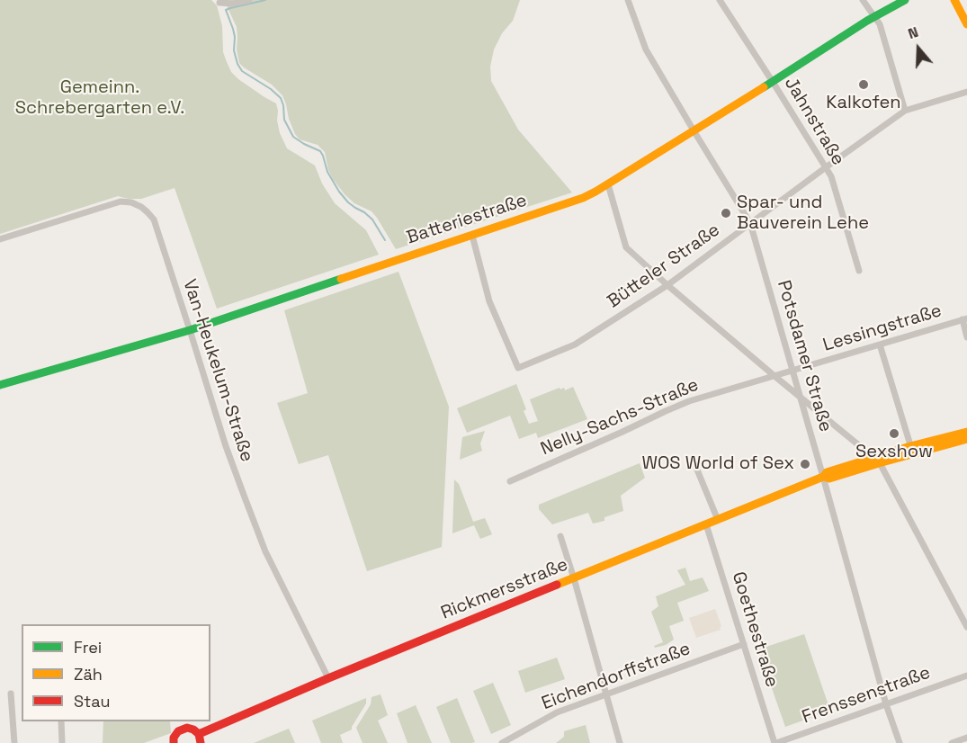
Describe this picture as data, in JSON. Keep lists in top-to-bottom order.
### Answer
{
  "streets": {
    "street": [
      "Jahnstraße",
      "Batteriestraße",
      "Bütteler Straße",
      "Lessingstraße",
      "Potsdamer Straße",
      "Van-Heukelum-Straße",
      "Nelly-Sachs-Straße",
      "Rickmersstraße",
      "Goethestraße",
      "Eichendorffstraße",
      "Frenssenstraße"
    ]
  },
  "crossings": [
    ["Jahnstraße", "Batteriestraße"],
    ["Jahnstraße", "Bütteler Straße"],
    ["Batteriestraße", "Bütteler Straße"],
    ["Batteriestraße", "Potsdamer Straße"],
    ["Batteriestraße", "Van-Heukelum-Straße"],
    ["Bütteler Straße", "Potsdamer Straße"],
    ["Lessingstraße", "Potsdamer Straße"],
    ["Lessingstraße", "Nelly-Sachs-Straße"],
    ["Potsdamer Straße", "Rickmersstraße"],
    ["Potsdamer Straße", "Frenssenstraße"],
    ["Van-Heukelum-Straße", "Rickmersstraße"],
    ["Rickmersstraße", "Goethestraße"],
    ["Goethestraße", "Eichendorffstraße"],
    ["Goethestraße", "Frenssenstraße"]
  ],
  "parks": ["Gemeinn. Schrebergarten e.V."],
  "places": [
    "Kalkofen",
    "Spar- und Bauverein Lehe",
    "Sexshow",
    "WOS World of Sex"
  ],
  "legend": ["Frei", "Zäh", "Stau"],
  "north": "top"
}
